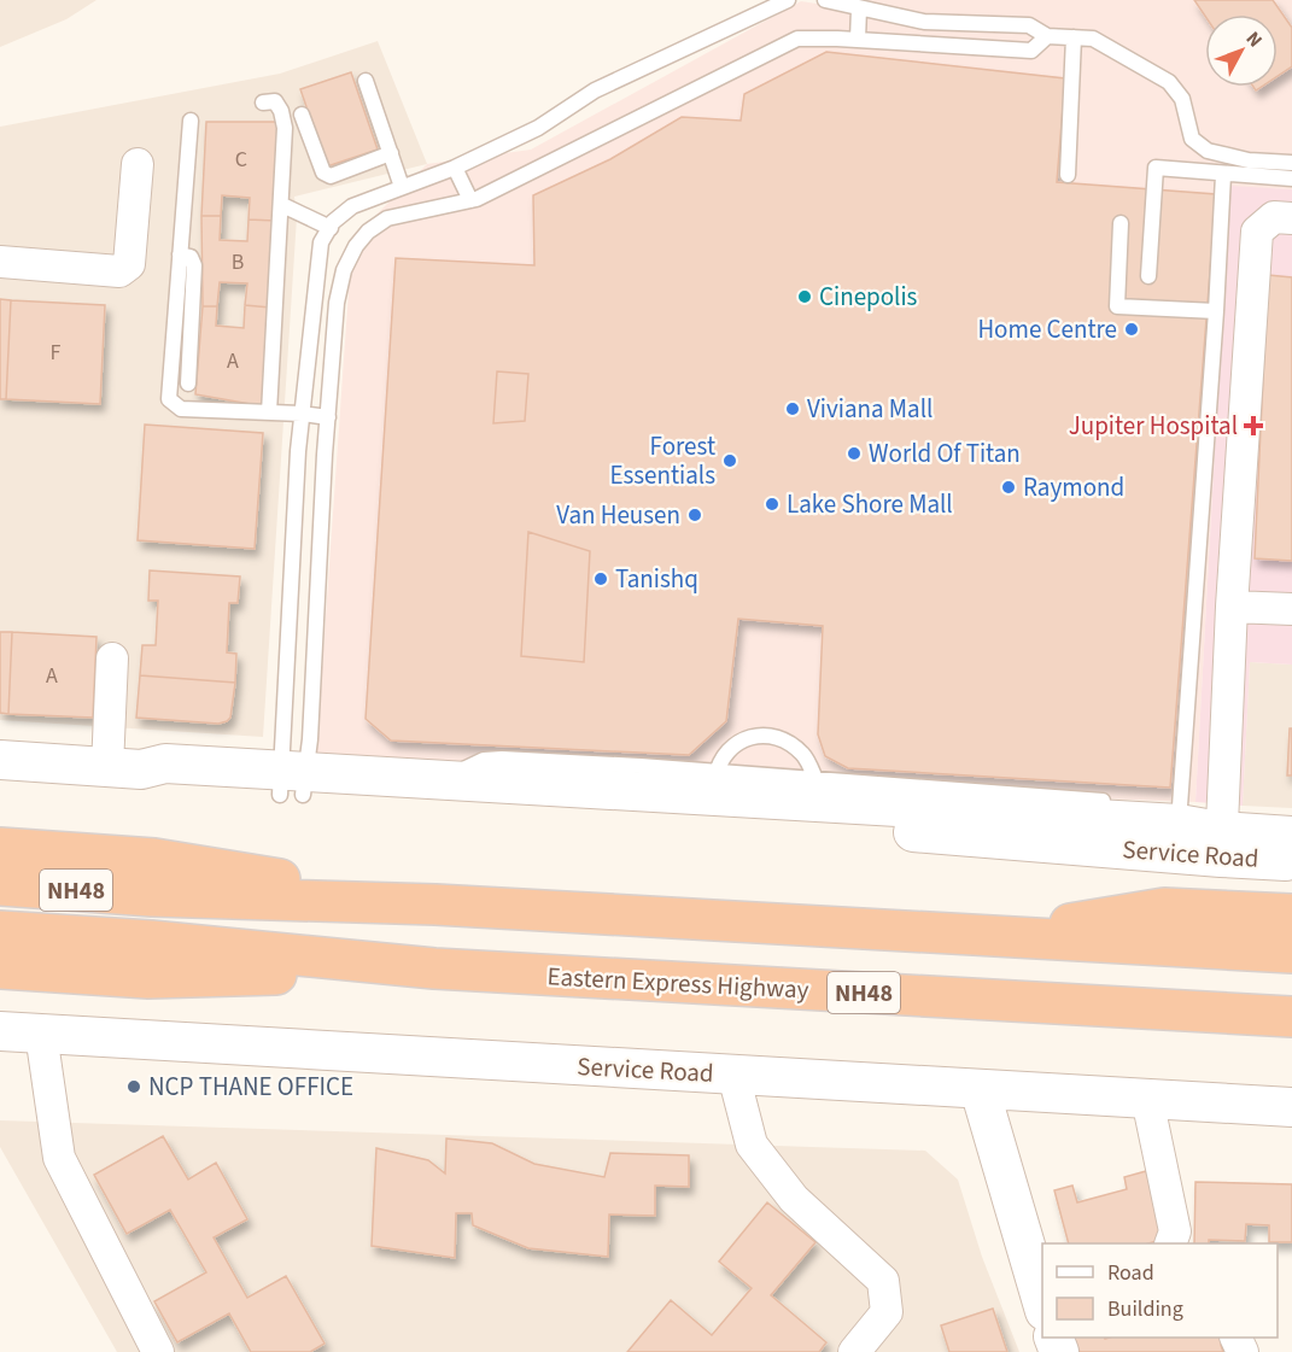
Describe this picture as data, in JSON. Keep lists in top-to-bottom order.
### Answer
{
  "streets": {
    "highway": ["NH48", "Eastern Express Highway"],
    "street": ["Service Road"]
  },
  "places": {
    "other": [
      "Cinepolis",
      "Home Centre",
      "Viviana Mall",
      "World Of Titan",
      "Forest Essentials",
      "Raymond",
      "Lake Shore Mall",
      "Van Heusen",
      "Tanishq",
      "NCP THANE OFFICE"
    ],
    "health": ["Jupiter Hospital"]
  },
  "house_numbers": [
    "C",
    "B",
    "F",
    "A",
    "A"
  ],
  "legend": ["Road", "Building"],
  "north": "top right"
}
